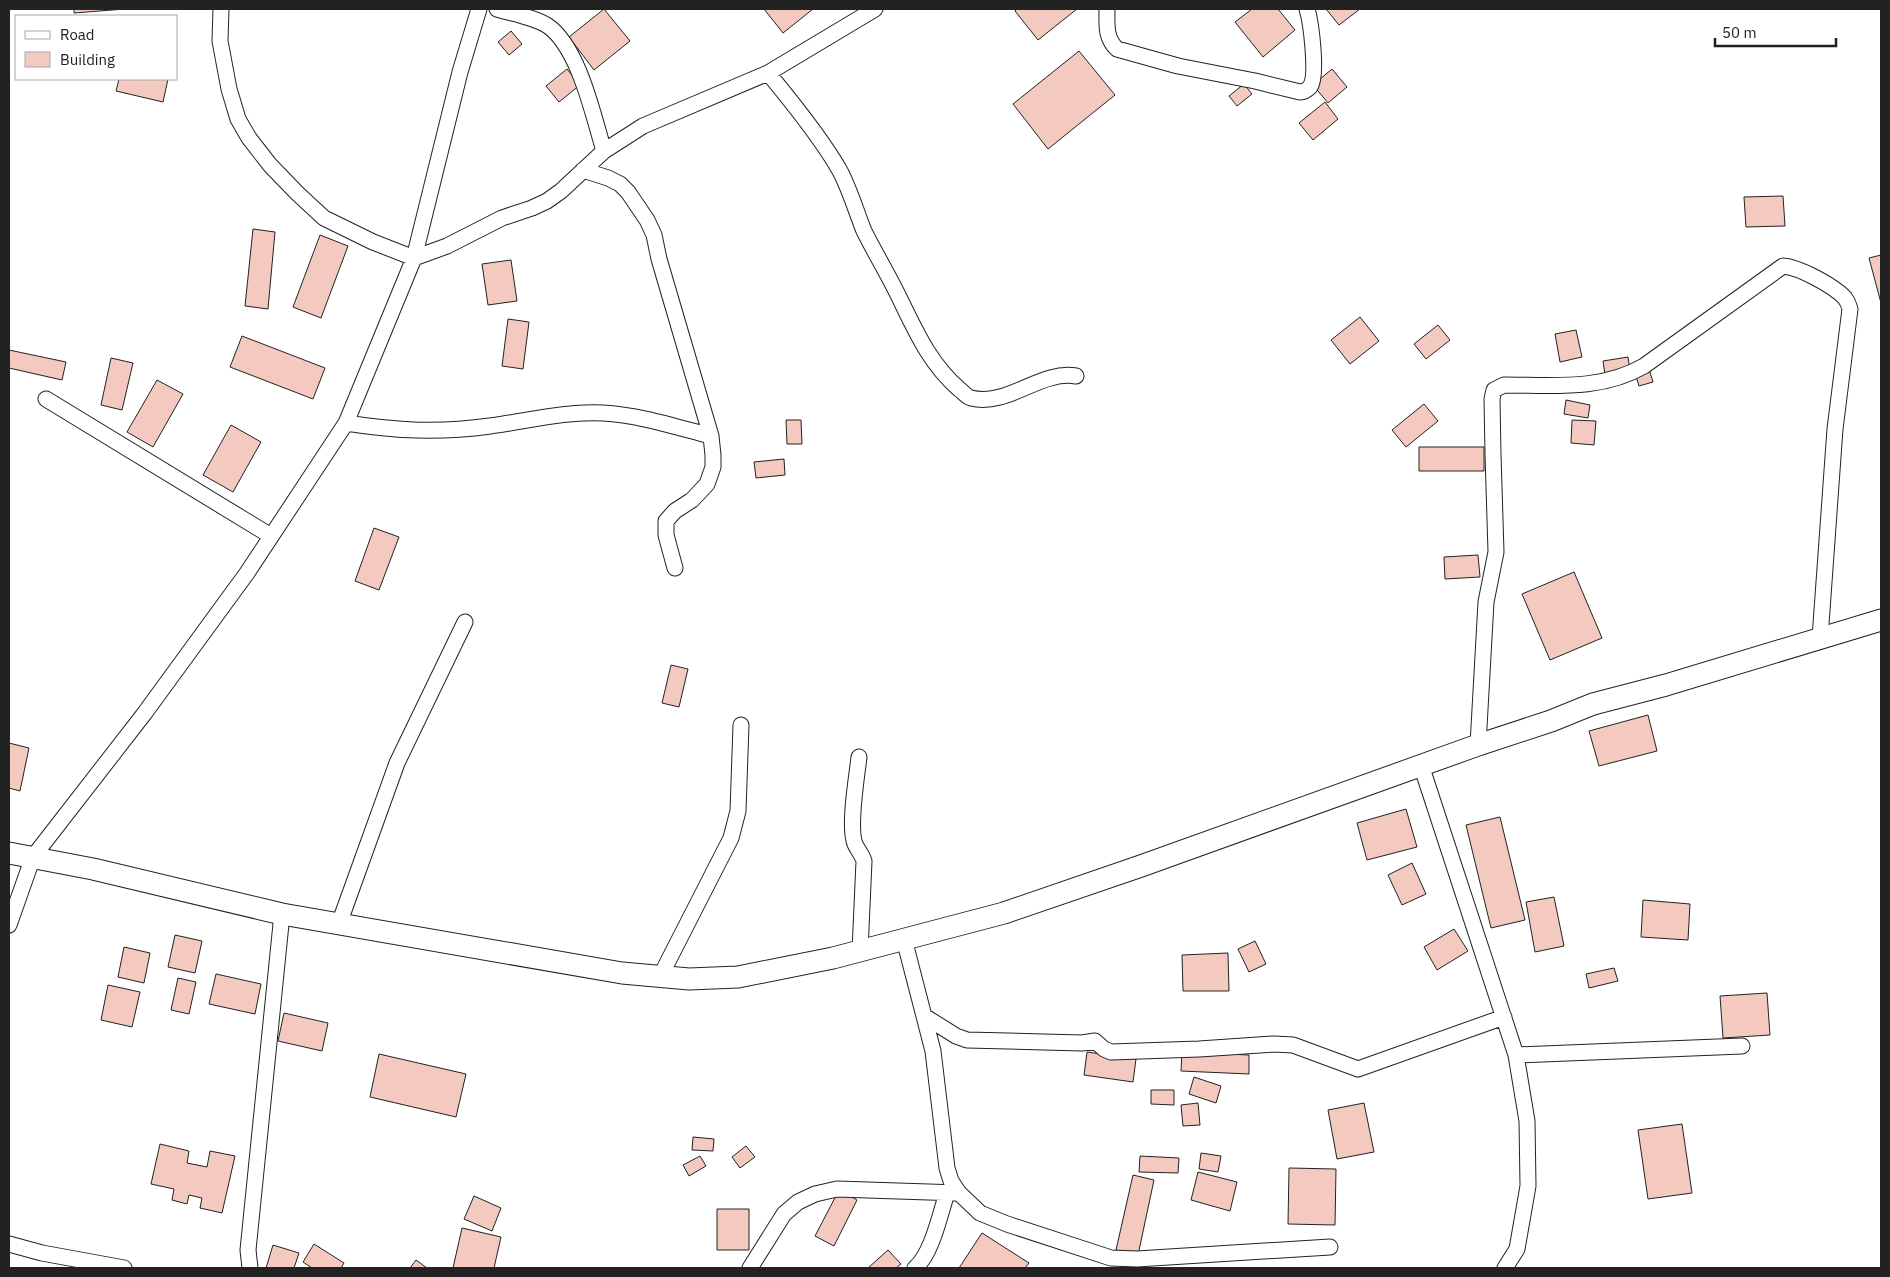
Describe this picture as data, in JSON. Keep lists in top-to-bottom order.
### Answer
{
  "legend": ["Road", "Building"],
  "scale_bar": "50 m"
}
